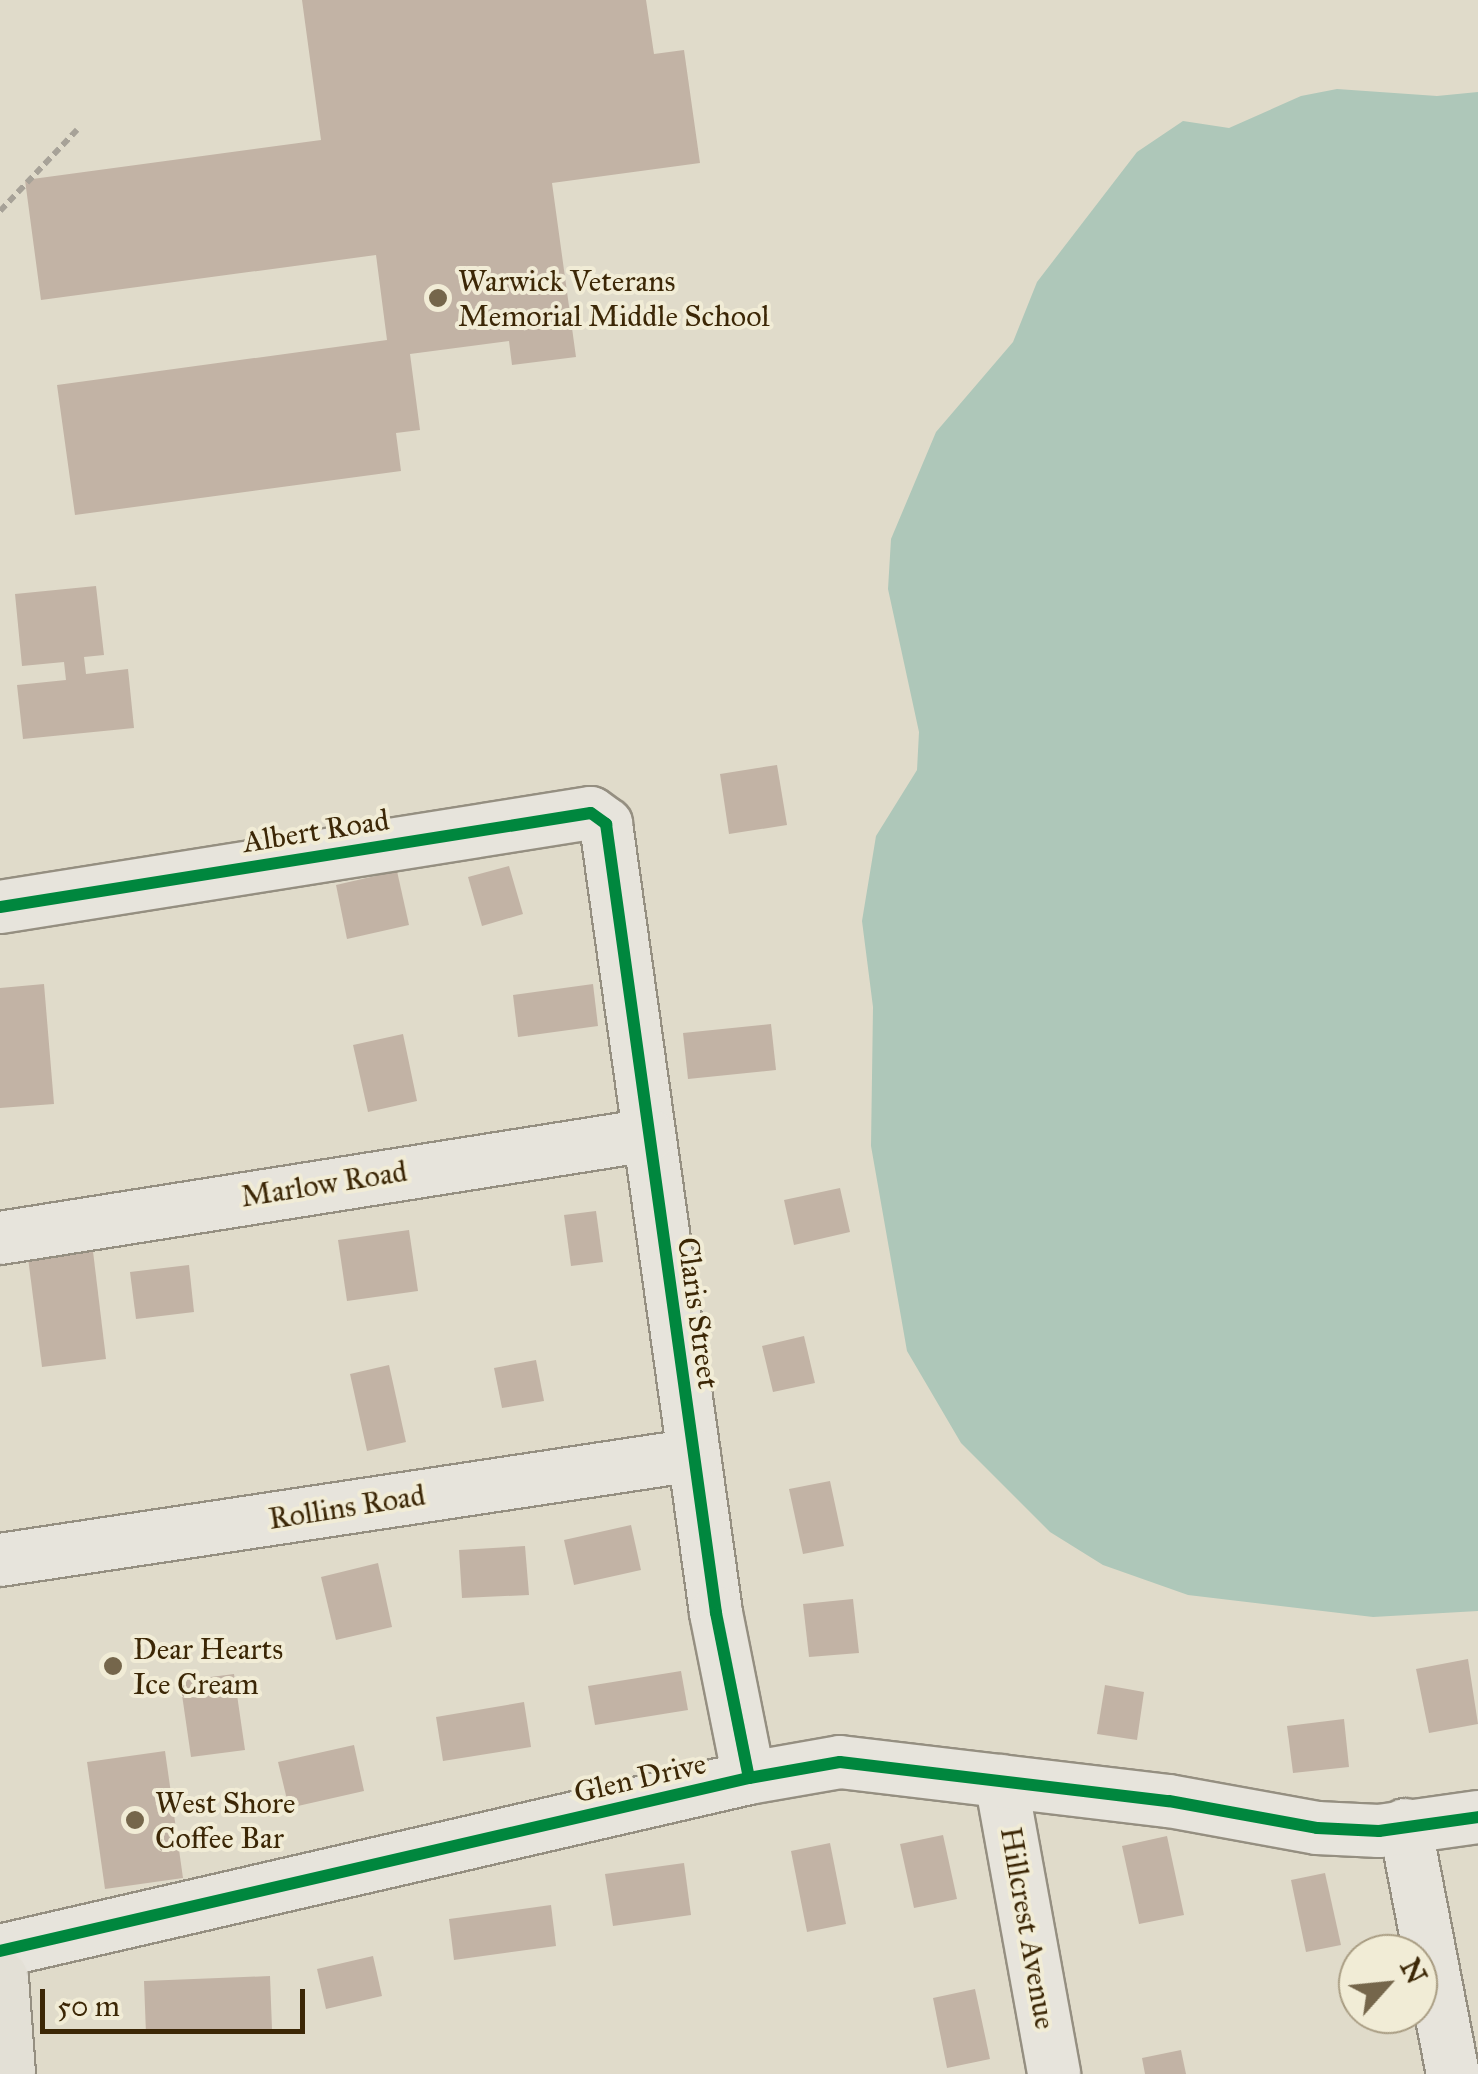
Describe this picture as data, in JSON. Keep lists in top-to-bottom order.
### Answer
{
  "streets": {
    "street": [
      "Albert Road",
      "Marlow Road",
      "Claris Street",
      "Rollins Road",
      "Glen Drive",
      "Hillcrest Avenue"
    ]
  },
  "crossings": [
    ["Albert Road", "Claris Street"],
    ["Marlow Road", "Claris Street"],
    ["Claris Street", "Rollins Road"],
    ["Claris Street", "Glen Drive"],
    ["Glen Drive", "Hillcrest Avenue"]
  ],
  "places": ["Warwick Veterans Memorial Middle School", "Dear Hearts Ice Cream", "West Shore Coffee Bar"],
  "scale_bar": "50 m",
  "north": "top right"
}
